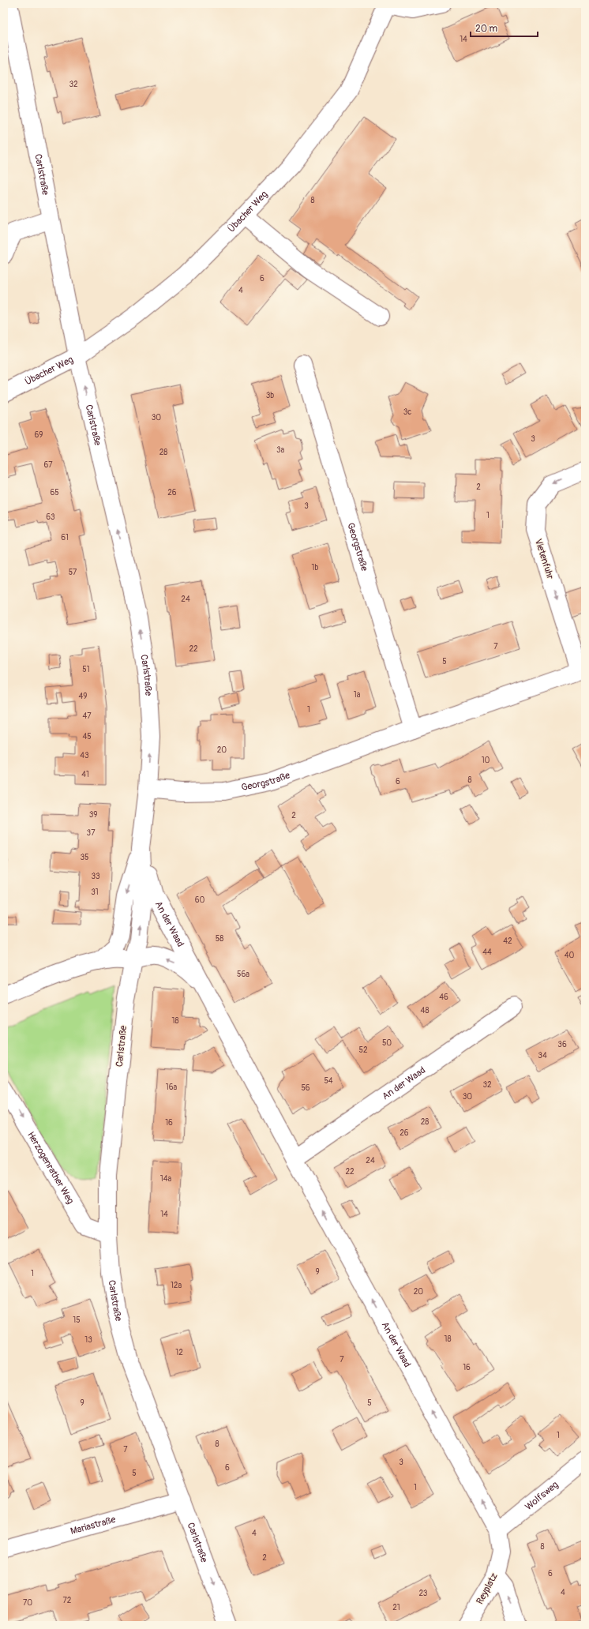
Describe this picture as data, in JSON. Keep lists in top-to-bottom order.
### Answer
{
  "streets": {
    "street": [
      "Carlstraße",
      "Übacher Weg",
      "Georgstraße",
      "Vietenfuhr",
      "An der Waad",
      "Herzogenrather Weg",
      "Wolfsweg",
      "Mariastraße",
      "Reyplatz"
    ]
  },
  "crossings": [
    ["Carlstraße", "Übacher Weg"],
    ["Carlstraße", "Georgstraße"],
    ["Carlstraße", "An der Waad"],
    ["Carlstraße", "Herzogenrather Weg"],
    ["Carlstraße", "Mariastraße"],
    ["Georgstraße", "Vietenfuhr"],
    ["An der Waad", "Wolfsweg"],
    ["An der Waad", "Reyplatz"],
    ["Wolfsweg", "Reyplatz"]
  ],
  "one_way": ["Vietenfuhr", "Herzogenrather Weg"],
  "house_numbers": [
    "14",
    "32",
    "8",
    "6",
    "4",
    "3b",
    "3c",
    "30",
    "69",
    "3",
    "3a",
    "28",
    "67",
    "2",
    "65",
    "26",
    "3",
    "1",
    "63",
    "61",
    "1b",
    "57",
    "24",
    "7",
    "22",
    "5",
    "51",
    "1a",
    "49",
    "1",
    "47",
    "45",
    "20",
    "43",
    "10",
    "41",
    "8",
    "6",
    "39",
    "2",
    "37",
    "35",
    "33",
    "31",
    "60",
    "58",
    "42",
    "44",
    "40",
    "56a",
    "46",
    "48",
    "18",
    "50",
    "36",
    "52",
    "34",
    "54",
    "32",
    "16a",
    "56",
    "30",
    "28",
    "16",
    "26",
    "24",
    "22",
    "14a",
    "14",
    "9",
    "1",
    "12a",
    "20",
    "15",
    "18",
    "13",
    "12",
    "7",
    "16",
    "9",
    "5",
    "1",
    "8",
    "7",
    "3",
    "6",
    "5",
    "1",
    "4",
    "8",
    "2",
    "6",
    "4",
    "23",
    "72",
    "70",
    "21"
  ],
  "scale_bar": "20 m"
}
